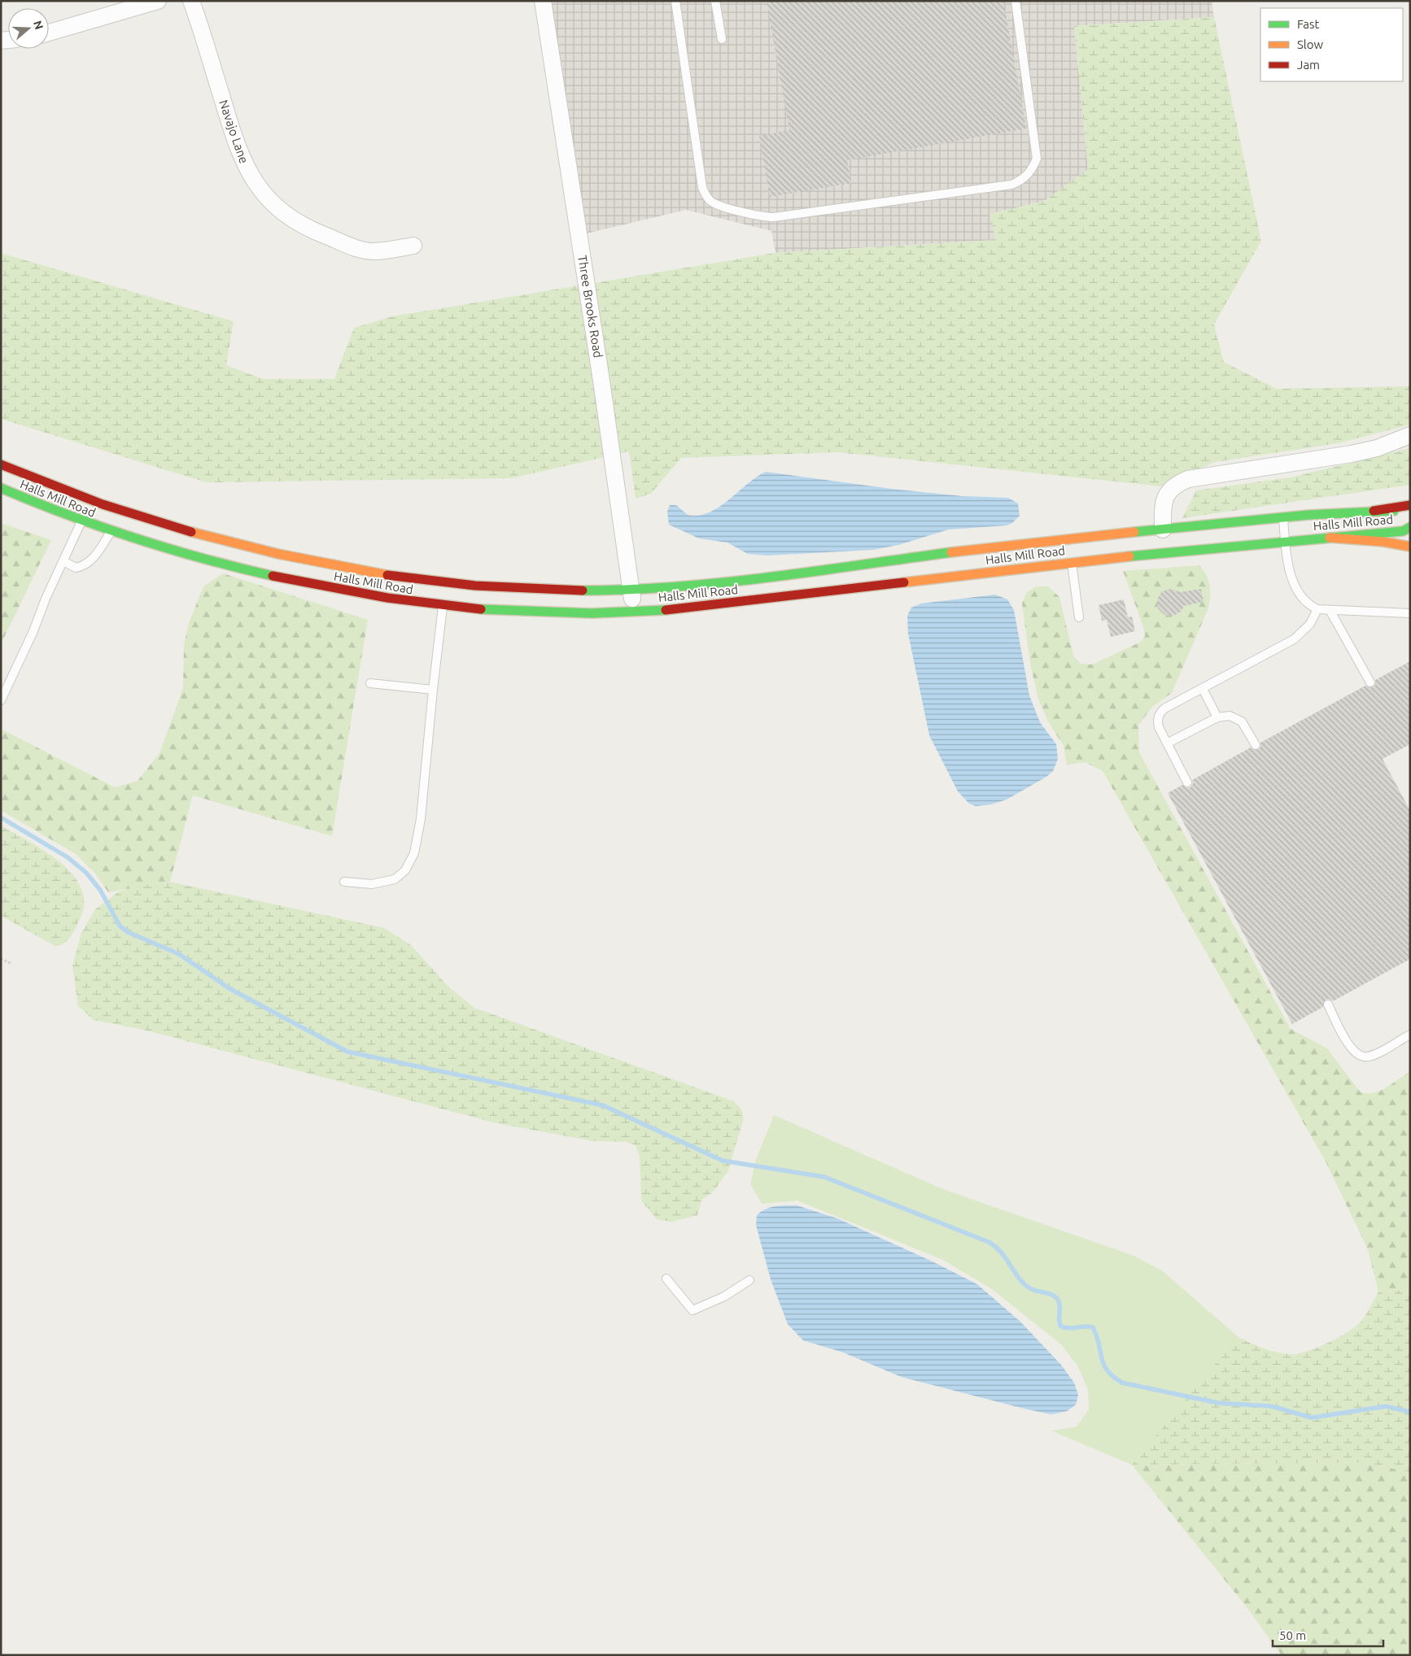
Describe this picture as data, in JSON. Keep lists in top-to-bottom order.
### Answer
{
  "streets": {
    "main road": ["Halls Mill Road"],
    "street": ["Navajo Lane", "Three Brooks Road"]
  },
  "crossings": [
    ["Three Brooks Road", "Halls Mill Road"]
  ],
  "legend": ["Fast", "Slow", "Jam"],
  "scale_bar": "50 m",
  "north": "right"
}
